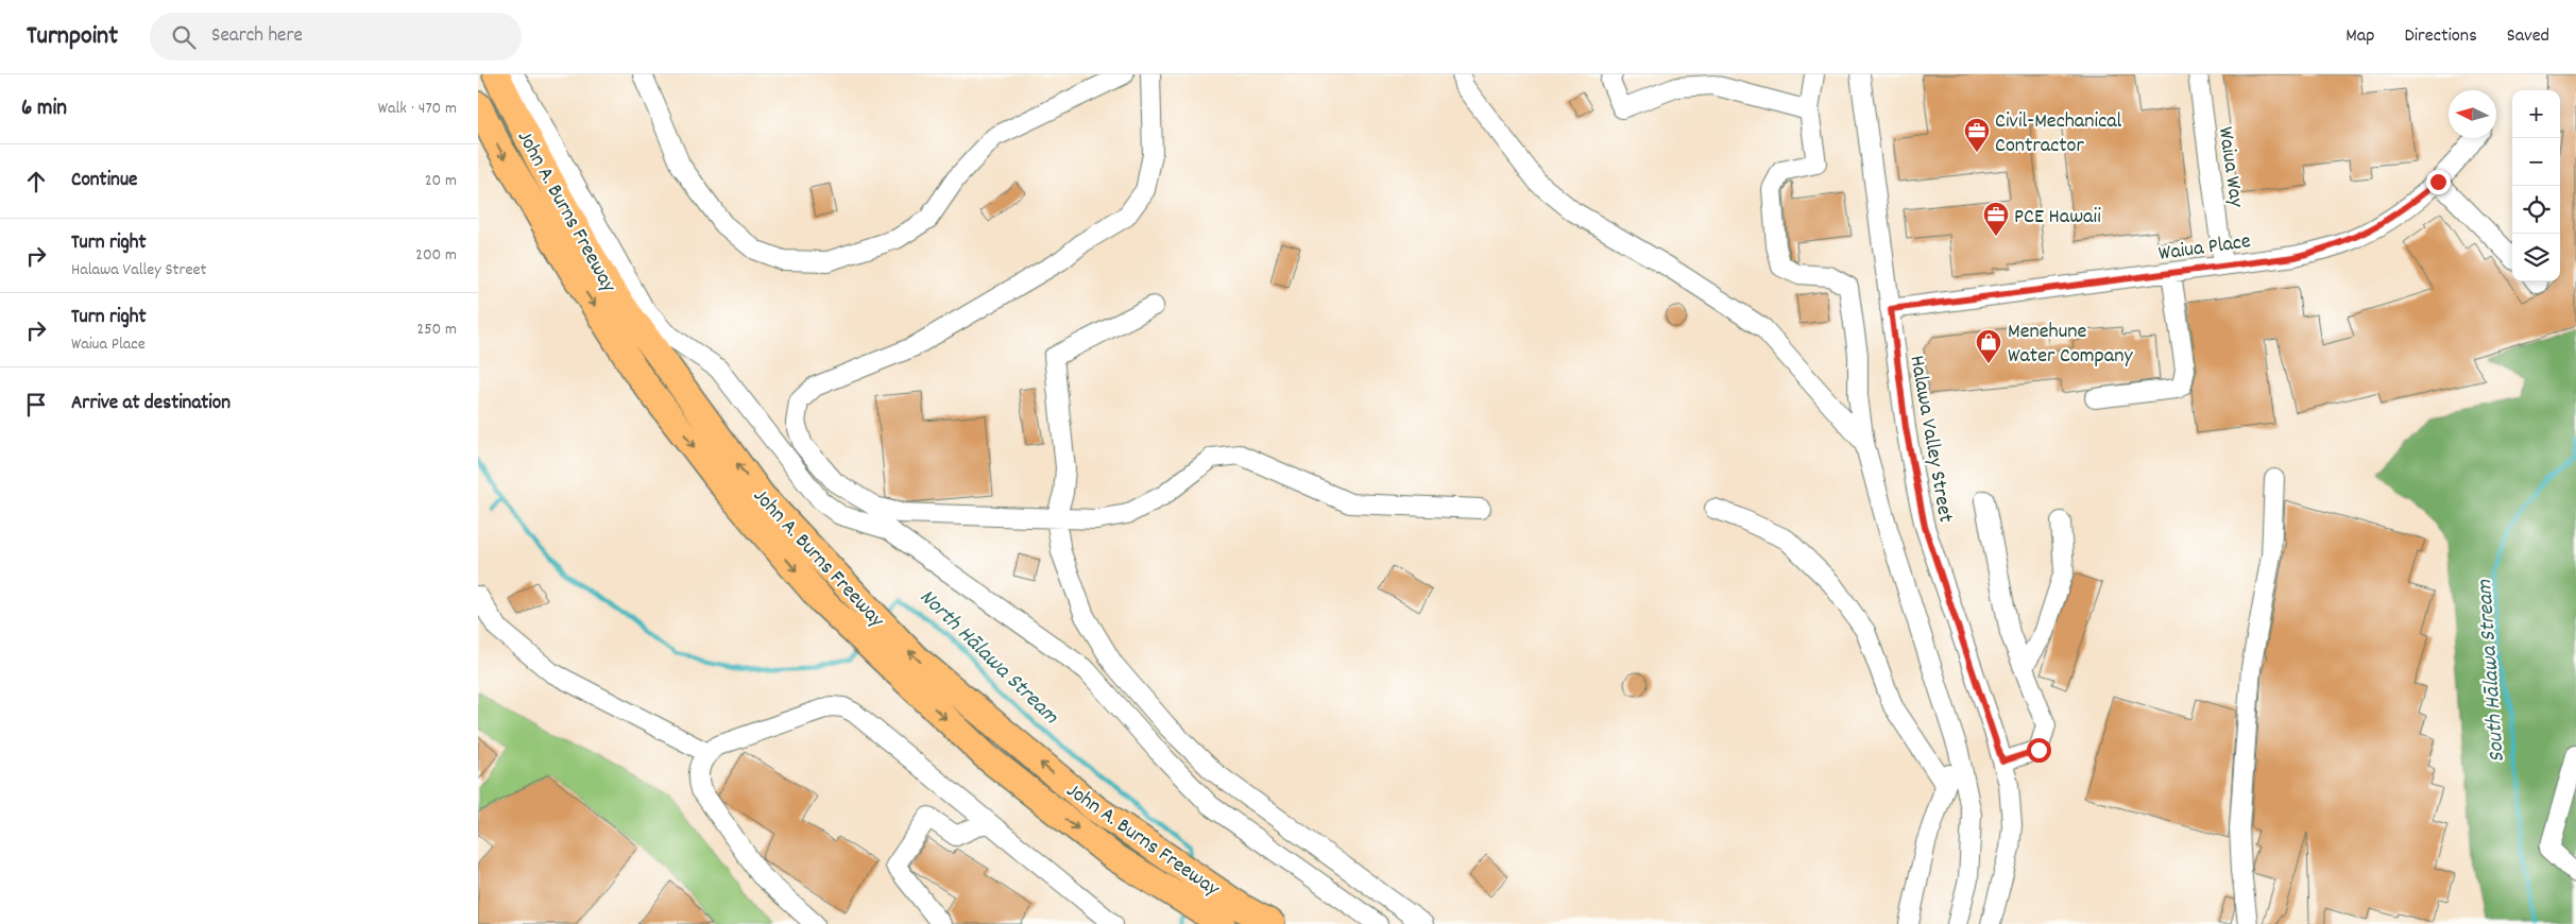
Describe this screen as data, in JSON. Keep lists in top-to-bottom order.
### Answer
{
  "streets": {
    "highway": ["John A. Burns Freeway"],
    "street": ["Waiua Way", "Waiua Place", "Halawa Valley Street"]
  },
  "crossings": [
    ["Waiua Way", "Waiua Place"],
    ["Waiua Place", "Halawa Valley Street"]
  ],
  "water": ["North Hālawa Stream", "South Hālawa Stream"],
  "places": {
    "office": ["Civil-Mechanical Contractor", "PCE Hawaii"],
    "shop": ["Menehune Water Company"]
  },
  "north": "left",
  "page": {
    "header": "Turnpoint",
    "search": "Search here",
    "nav": ["Map", "Directions", "Saved"],
    "heading": ["6 min", "Walk · 470 m"],
    "map_buttons": ["+", "−"],
    "list": [
      ["Continue", "20 m"],
      ["Turn right", "Halawa Valley Street", "200 m"],
      ["Turn right", "Waiua Place", "250 m"],
      "Arrive at destination"
    ]
  }
}
